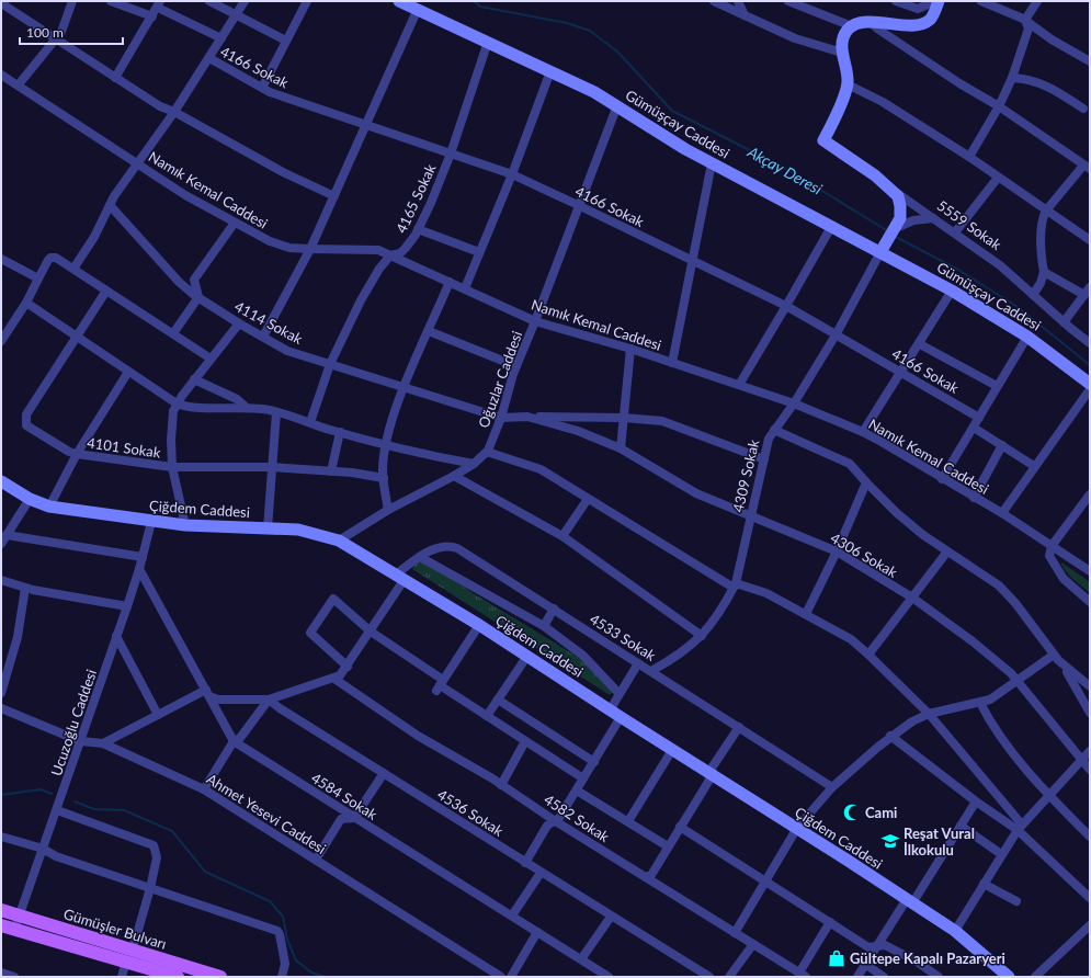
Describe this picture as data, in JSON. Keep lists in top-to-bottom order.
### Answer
{
  "streets": {
    "main road": ["Gümüşler Bulvarı"],
    "street": [
      "4166 Sokak",
      "Gümüşçay Caddesi",
      "Namık Kemal Caddesi",
      "4165 Sokak",
      "5559 Sokak",
      "4114 Sokak",
      "Oğuzlar Caddesi",
      "4101 Sokak",
      "4309 Sokak",
      "Çiğdem Caddesi",
      "4306 Sokak",
      "4533 Sokak",
      "Ucuzoğlu Caddesi",
      "4584 Sokak",
      "4536 Sokak",
      "Ahmet Yesevi Caddesi",
      "4582 Sokak"
    ]
  },
  "crossings": [
    ["4166 Sokak", "4165 Sokak"],
    ["4166 Sokak", "Oğuzlar Caddesi"],
    ["4166 Sokak", "4309 Sokak"],
    ["Gümüşçay Caddesi", "4165 Sokak"],
    ["Gümüşçay Caddesi", "Oğuzlar Caddesi"],
    ["Gümüşçay Caddesi", "4309 Sokak"],
    ["Namık Kemal Caddesi", "4165 Sokak"],
    ["Namık Kemal Caddesi", "Oğuzlar Caddesi"],
    ["Namık Kemal Caddesi", "4309 Sokak"],
    ["4165 Sokak", "4114 Sokak"],
    ["5559 Sokak", "4309 Sokak"],
    ["4114 Sokak", "Oğuzlar Caddesi"],
    ["4114 Sokak", "4309 Sokak"],
    ["4114 Sokak", "4306 Sokak"],
    ["Oğuzlar Caddesi", "Çiğdem Caddesi"],
    ["4309 Sokak", "4306 Sokak"],
    ["4309 Sokak", "4533 Sokak"],
    ["Çiğdem Caddesi", "4533 Sokak"],
    ["Çiğdem Caddesi", "Ucuzoğlu Caddesi"],
    ["Ucuzoğlu Caddesi", "4584 Sokak"],
    ["Ucuzoğlu Caddesi", "Ahmet Yesevi Caddesi"],
    ["Ucuzoğlu Caddesi", "Gümüşler Bulvarı"]
  ],
  "water": ["Akçay Deresi"],
  "places": {
    "mosque": ["Cami"],
    "school or university": ["Reşat Vural İlkokulu"],
    "shop": ["Gültepe Kapalı Pazaryeri"]
  },
  "scale_bar": "100 m"
}
